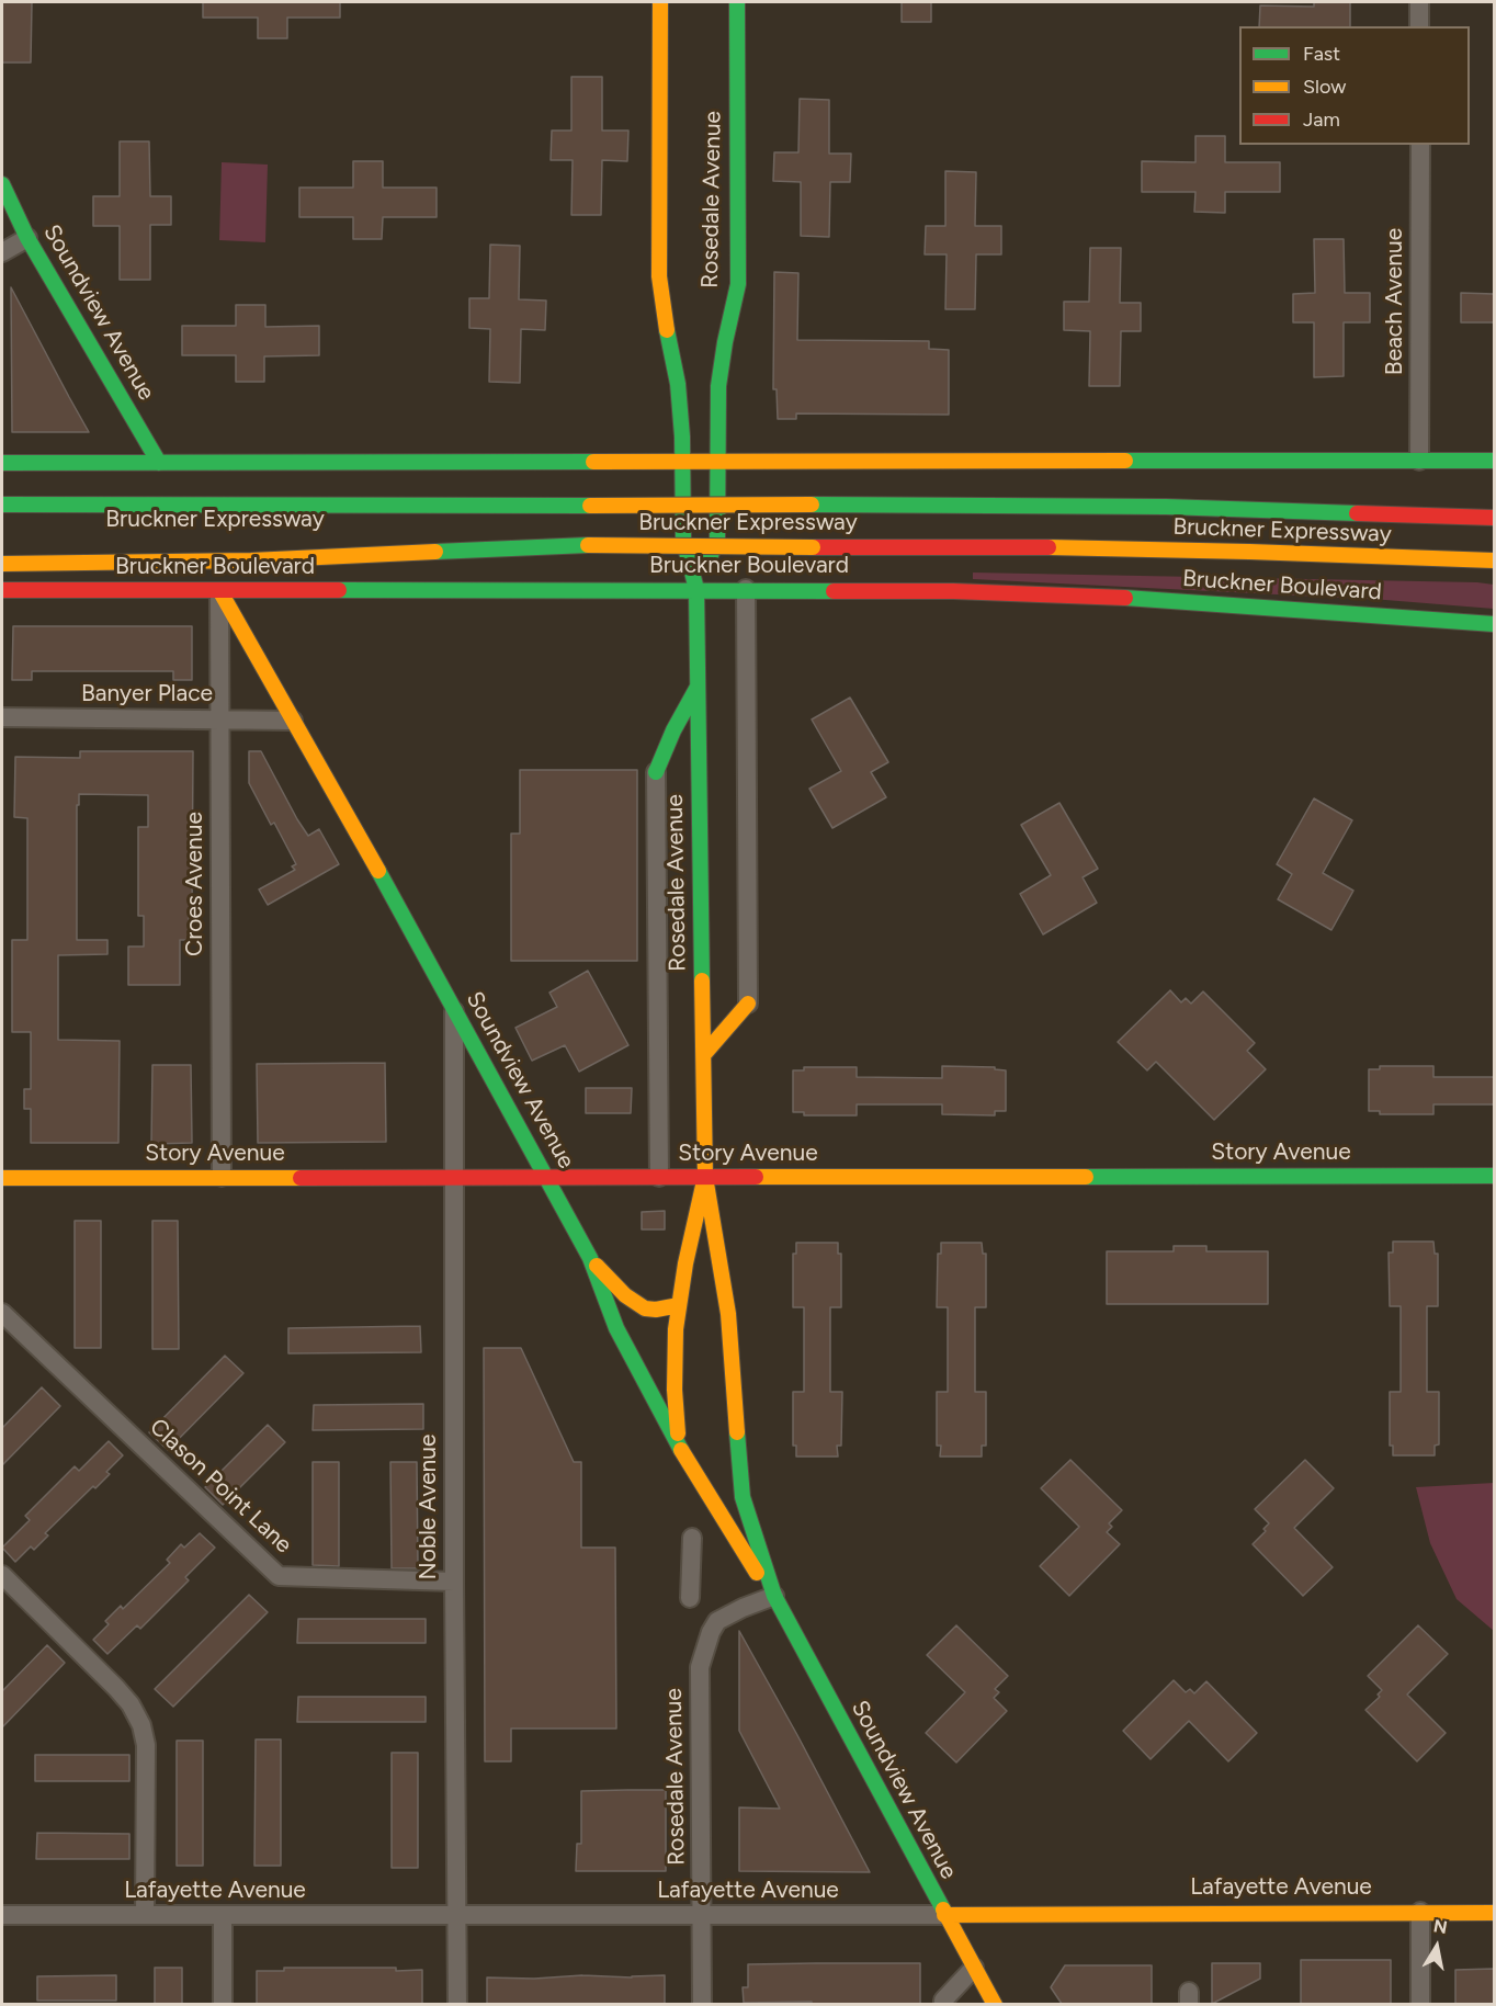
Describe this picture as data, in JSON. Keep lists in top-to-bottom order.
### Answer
{
  "streets": {
    "main road": [
      "Rosedale Avenue",
      "Soundview Avenue",
      "Bruckner Expressway",
      "Bruckner Boulevard",
      "Story Avenue",
      "Lafayette Avenue"
    ],
    "street": [
      "Beach Avenue",
      "Banyer Place",
      "Croes Avenue",
      "Clason Point Lane",
      "Noble Avenue"
    ]
  },
  "crossings": [
    ["Rosedale Avenue", "Soundview Avenue"],
    ["Rosedale Avenue", "Bruckner Boulevard"],
    ["Rosedale Avenue", "Story Avenue"],
    ["Rosedale Avenue", "Lafayette Avenue"],
    ["Soundview Avenue", "Bruckner Boulevard"],
    ["Soundview Avenue", "Banyer Place"],
    ["Soundview Avenue", "Croes Avenue"],
    ["Soundview Avenue", "Story Avenue"],
    ["Soundview Avenue", "Noble Avenue"],
    ["Soundview Avenue", "Lafayette Avenue"],
    ["Bruckner Boulevard", "Croes Avenue"],
    ["Banyer Place", "Croes Avenue"],
    ["Croes Avenue", "Story Avenue"],
    ["Story Avenue", "Noble Avenue"],
    ["Clason Point Lane", "Noble Avenue"],
    ["Noble Avenue", "Lafayette Avenue"]
  ],
  "legend": ["Fast", "Slow", "Jam"],
  "north": "top"
}
